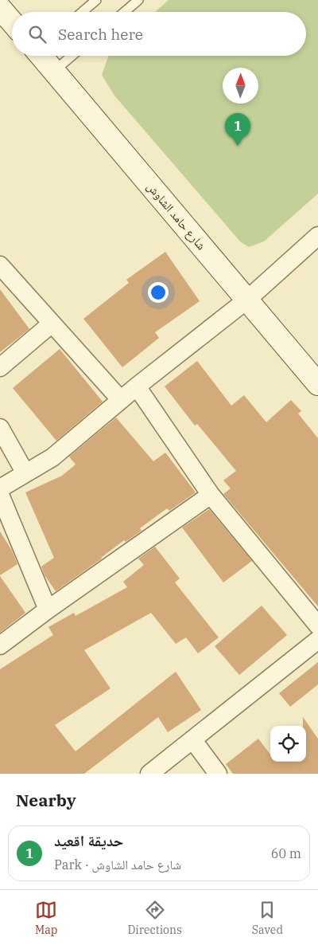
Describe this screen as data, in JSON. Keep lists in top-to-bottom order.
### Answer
{
  "streets": {
    "street": ["شارع حامد الشاوش"]
  },
  "north": "top",
  "page": {
    "search": "Search here",
    "pins": "1",
    "heading": "Nearby",
    "list": [
      {
        "mark": "1",
        "name": "حديقة اقعيد",
        "note": "Park · شارع حامد الشاوش",
        "value": "60 m"
      }
    ],
    "nav": ["Map", "Directions", "Saved"]
  }
}
